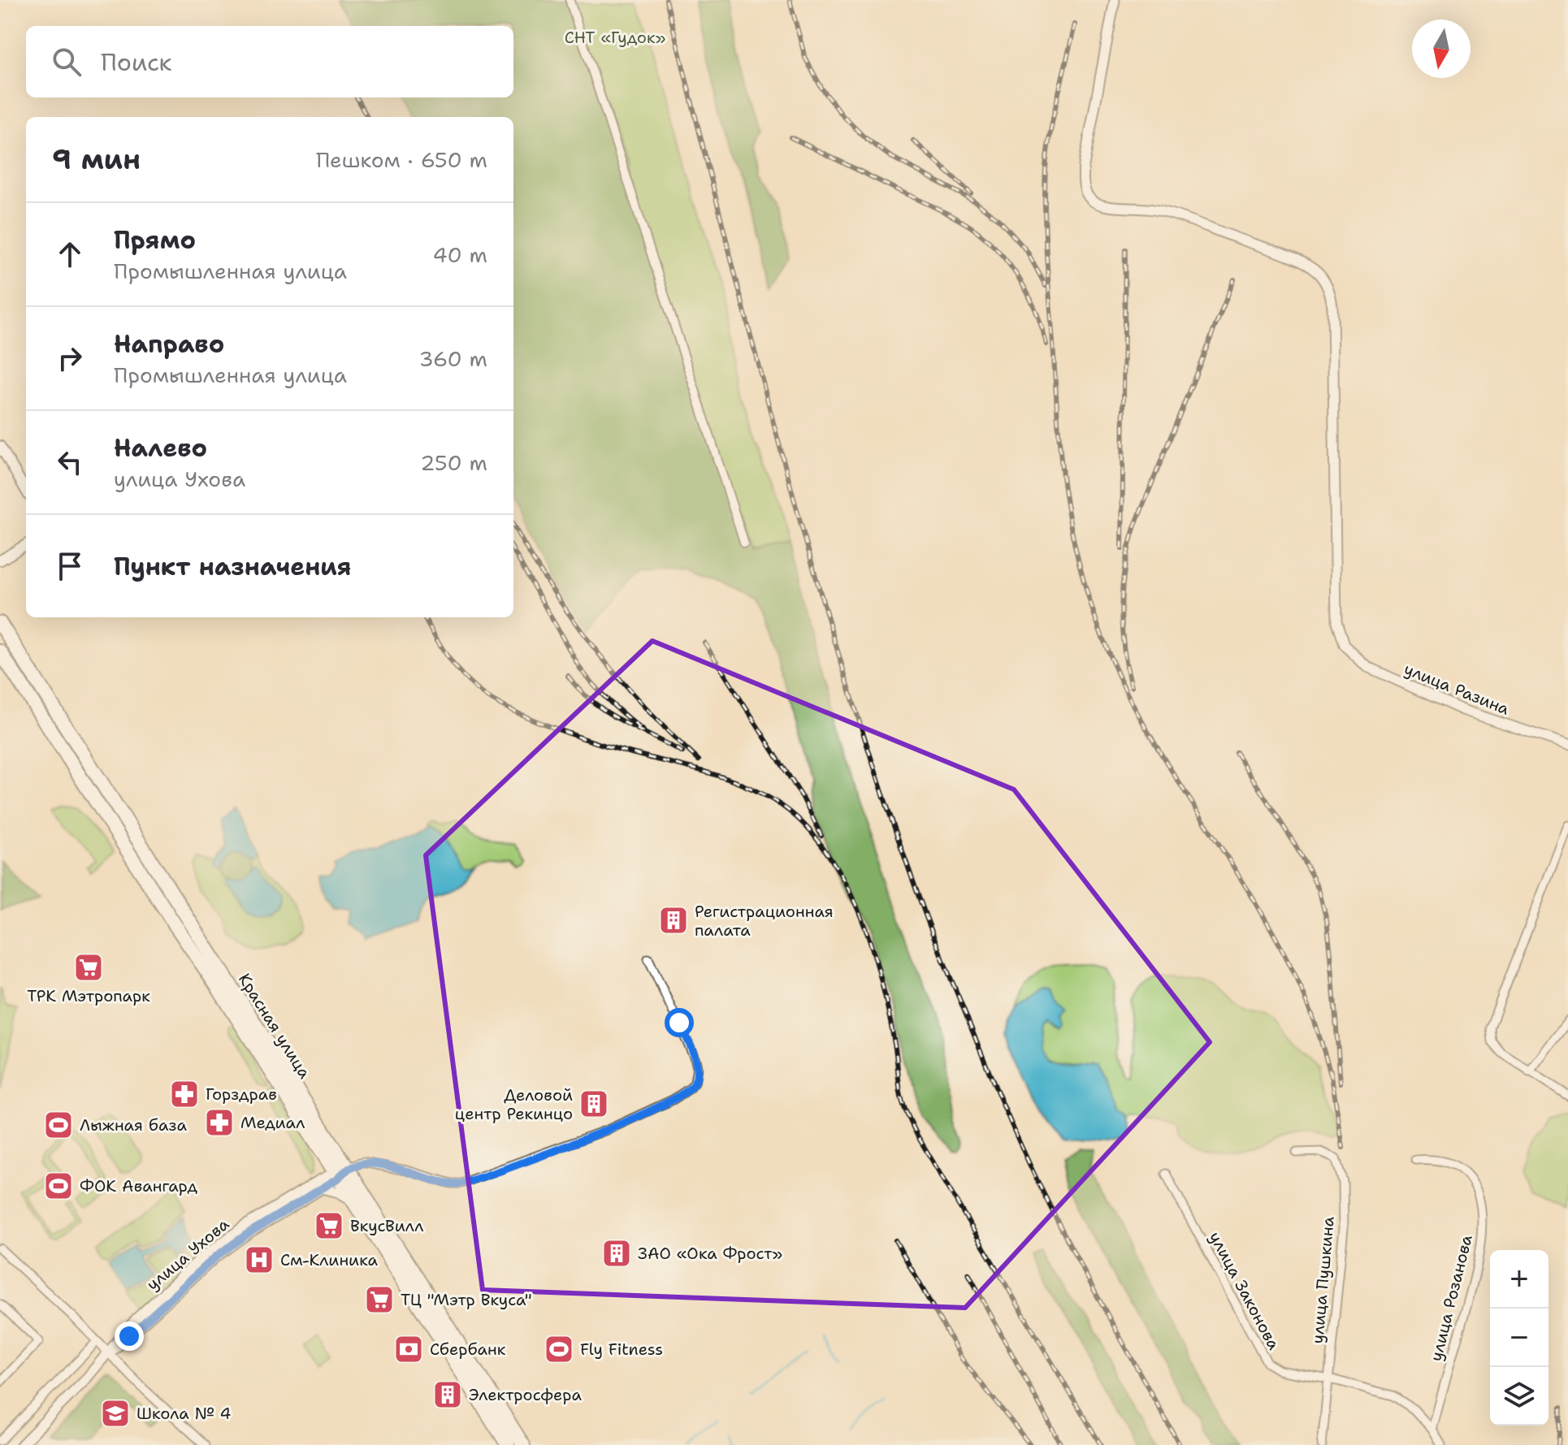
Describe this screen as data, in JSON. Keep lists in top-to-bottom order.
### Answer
{
  "streets": {
    "highway": ["Красная улица"],
    "street": [
      "улица Разина",
      "улица Ухова",
      "улица Пушкина",
      "улица Законова",
      "улица Розанова"
    ]
  },
  "crossings": [
    ["Красная улица", "улица Ухова"],
    ["улица Пушкина", "улица Законова"],
    ["улица Законова", "улица Розанова"]
  ],
  "parks": ["СНТ «Гудок»"],
  "places": {
    "building": [
      "Регистрационная палата",
      "Деловой центр Рекинцо",
      "ЗАО «Ока Фрост»",
      "Электросфера"
    ],
    "supermarket": ["ТРК Мэтропарк", "ВкусВилл", "ТЦ \"Мэтр Вкуса\""],
    "pharmacy": ["Горздрав", "Медиал"],
    "sports": ["Лыжная база", "ФОК Авангард", "Fly Fitness"],
    "hospital": ["См-Клиника"],
    "bank": ["Сбербанк"],
    "school or university": ["Школа № 4"]
  },
  "north": "bottom",
  "page": {
    "search": "Поиск",
    "heading": ["9 мин", "Пешком · 650 m"],
    "list": [
      ["Прямо", "Промышленная улица", "40 m"],
      ["Направо", "Промышленная улица", "360 m"],
      ["Налево", "улица Ухова", "250 m"],
      "Пункт назначения"
    ],
    "map_buttons": ["+", "−"]
  }
}
